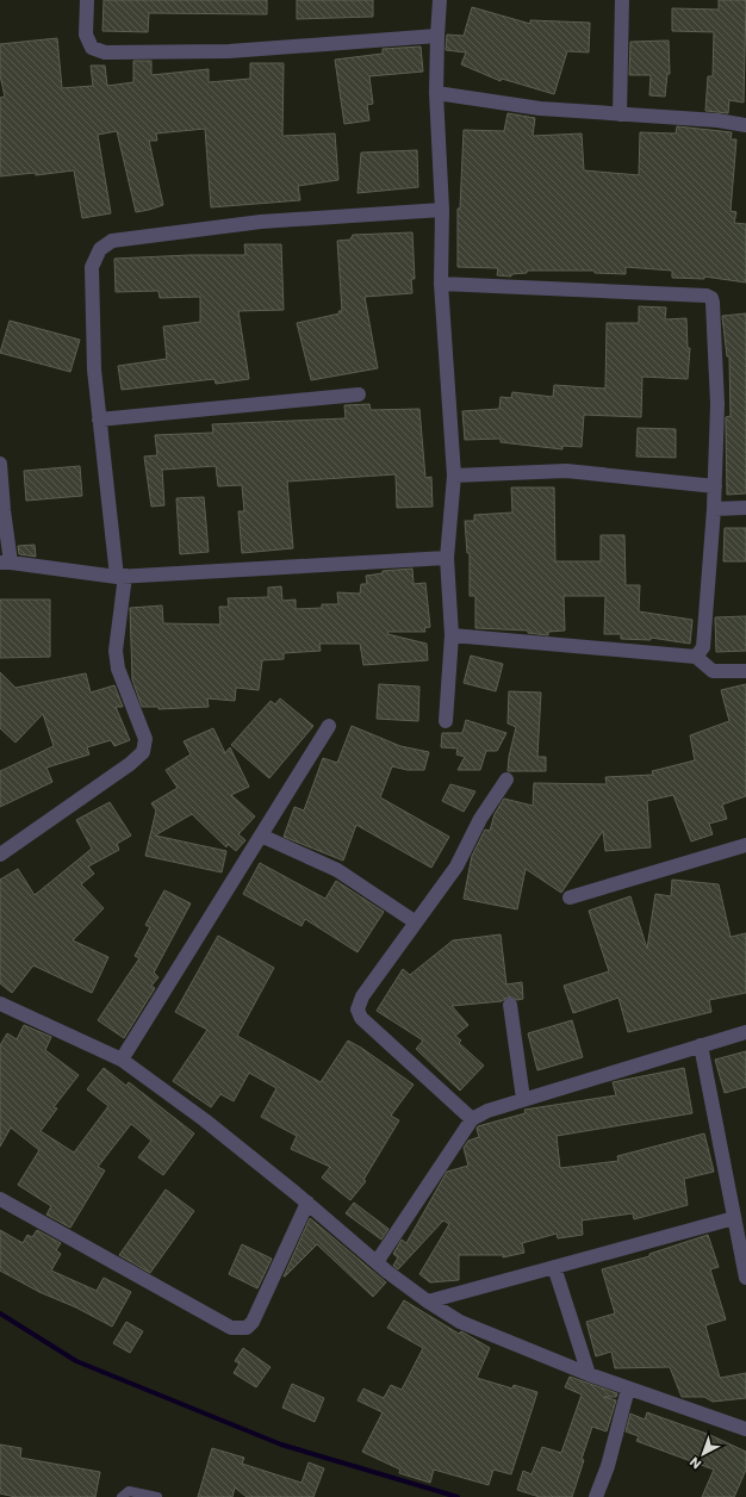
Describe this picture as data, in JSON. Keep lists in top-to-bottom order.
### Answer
{
  "north": "bottom left"
}
